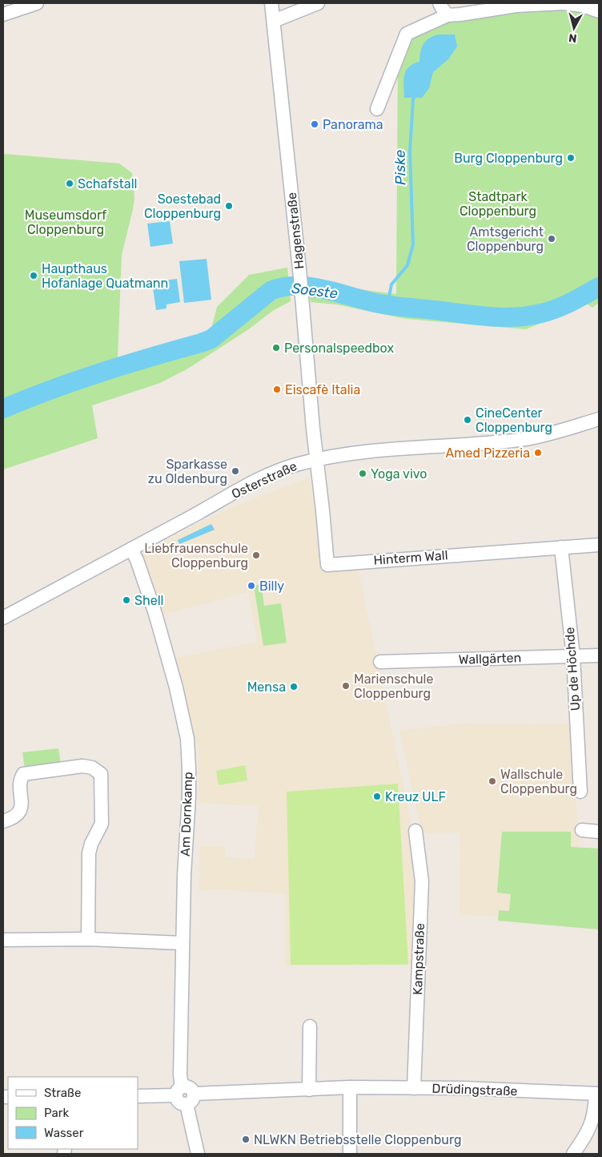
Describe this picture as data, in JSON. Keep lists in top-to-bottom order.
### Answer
{
  "streets": {
    "street": [
      "Hagenstraße",
      "Osterstraße",
      "Hinterm Wall",
      "Wallgärten",
      "Up de Höchde",
      "Am Dornkamp",
      "Kampstraße",
      "Drüdingstraße"
    ]
  },
  "crossings": [
    ["Hagenstraße", "Osterstraße"],
    ["Hagenstraße", "Hinterm Wall"],
    ["Osterstraße", "Hinterm Wall"],
    ["Osterstraße", "Am Dornkamp"],
    ["Hinterm Wall", "Up de Höchde"],
    ["Wallgärten", "Up de Höchde"],
    ["Kampstraße", "Drüdingstraße"]
  ],
  "water": ["Piske", "Soeste"],
  "parks": ["Stadtpark Cloppenburg", "Museumsdorf Cloppenburg"],
  "places": [
    "Panorama",
    "Burg Cloppenburg",
    "Schafstall",
    "Soestebad Cloppenburg",
    "Amtsgericht Cloppenburg",
    "Haupthaus Hofanlage Quatmann",
    "Personalspeedbox",
    "Eiscafè Italia",
    "CineCenter Cloppenburg",
    "Amed Pizzeria",
    "Sparkasse zu Oldenburg",
    "Yoga vivo",
    "Liebfrauenschule Cloppenburg",
    "Billy",
    "Shell",
    "Marienschule Cloppenburg",
    "Mensa",
    "Wallschule Cloppenburg",
    "Kreuz ULF",
    "NLWKN Betriebsstelle Cloppenburg"
  ],
  "legend": ["Straße", "Park", "Wasser"],
  "north": "bottom"
}
